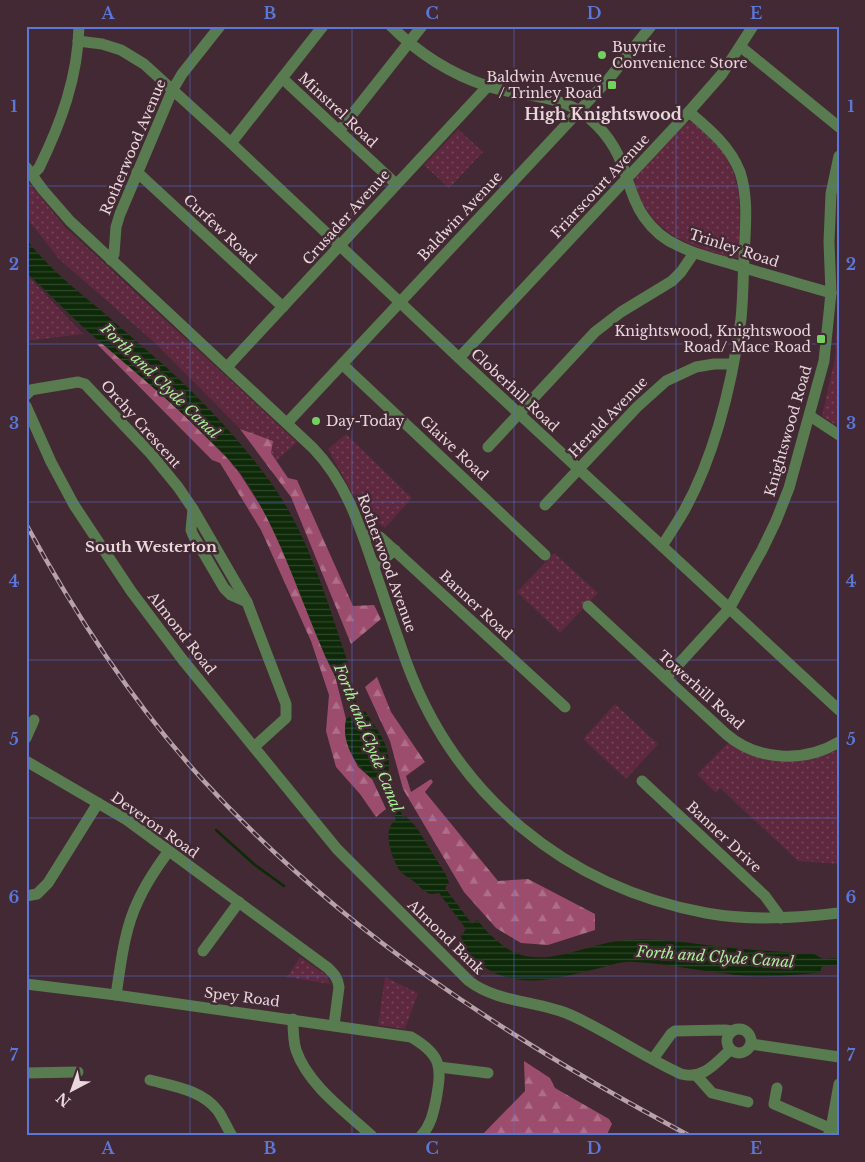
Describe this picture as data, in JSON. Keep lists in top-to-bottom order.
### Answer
{
  "streets": {
    "street": [
      "Minstrel Road",
      "Rotherwood Avenue",
      "Friarscourt Avenue",
      "Baldwin Avenue",
      "Crusader Avenue",
      "Curfew Road",
      "Trinley Road",
      "Cloberhill Road",
      "Herald Avenue",
      "Orchy Crescent",
      "Knightswood Road",
      "Glaive Road",
      "Banner Road",
      "Almond Road",
      "Towerhill Road",
      "Deveron Road",
      "Banner Drive",
      "Almond Bank",
      "Spey Road"
    ]
  },
  "crossings": [
    ["Minstrel Road", "Crusader Avenue"],
    ["Rotherwood Avenue", "Baldwin Avenue"],
    ["Rotherwood Avenue", "Crusader Avenue"],
    ["Rotherwood Avenue", "Curfew Road"],
    ["Rotherwood Avenue", "Cloberhill Road"],
    ["Rotherwood Avenue", "Banner Road"],
    ["Rotherwood Avenue", "Banner Drive"],
    ["Friarscourt Avenue", "Trinley Road"],
    ["Friarscourt Avenue", "Cloberhill Road"],
    ["Baldwin Avenue", "Trinley Road"],
    ["Baldwin Avenue", "Cloberhill Road"],
    ["Baldwin Avenue", "Glaive Road"],
    ["Crusader Avenue", "Curfew Road"],
    ["Crusader Avenue", "Trinley Road"],
    ["Crusader Avenue", "Cloberhill Road"],
    ["Trinley Road", "Knightswood Road"],
    ["Cloberhill Road", "Herald Avenue"],
    ["Cloberhill Road", "Knightswood Road"],
    ["Orchy Crescent", "Almond Road"],
    ["Knightswood Road", "Towerhill Road"],
    ["Almond Road", "Almond Bank"],
    ["Deveron Road", "Spey Road"]
  ],
  "districts": ["High Knightswood", "South Westerton"],
  "water": ["Forth and Clyde Canal"],
  "places": {
    "other": ["Buyrite Convenience Store", "Day-Today"],
    "transit": ["Baldwin Avenue / Trinley Road", "Knightswood, Knightswood Road/ Mace Road"]
  },
  "north": "bottom left",
  "grid": {
    "columns": [
      "A",
      "B",
      "C",
      "D",
      "E"
    ],
    "rows": [
      "1",
      "2",
      "3",
      "4",
      "5",
      "6",
      "7"
    ]
  }
}
